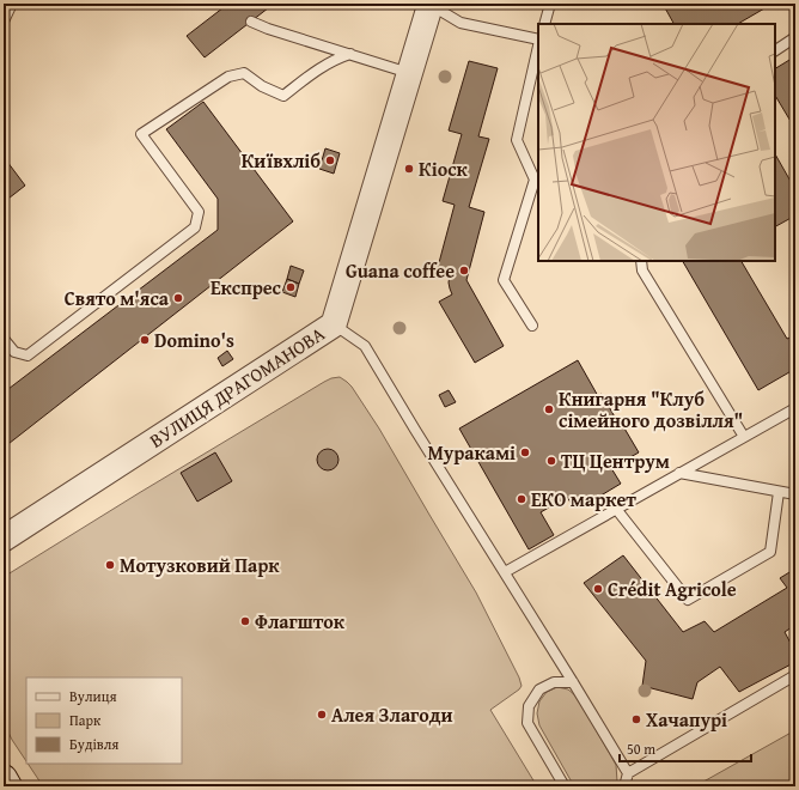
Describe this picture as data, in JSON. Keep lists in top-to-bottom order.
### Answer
{
  "streets": {
    "street": ["ВУЛИЦЯ ДРАГОМАНОВА"]
  },
  "places": [
    "Київхліб",
    "Кіоск",
    "Guana coffee",
    "Експрес",
    "Свято м'яса",
    "Domino's",
    "Книгарня \"Клуб сімейного дозвілля\"",
    "Муракамі",
    "ТЦ Центрум",
    "ЕКО маркет",
    "Мотузковий Парк",
    "Crédit Agricole",
    "Флагшток",
    "Алея Злагоди",
    "Хачапурі"
  ],
  "legend": ["Вулиця", "Парк", "Будівля"],
  "scale_bar": "50 m"
}
